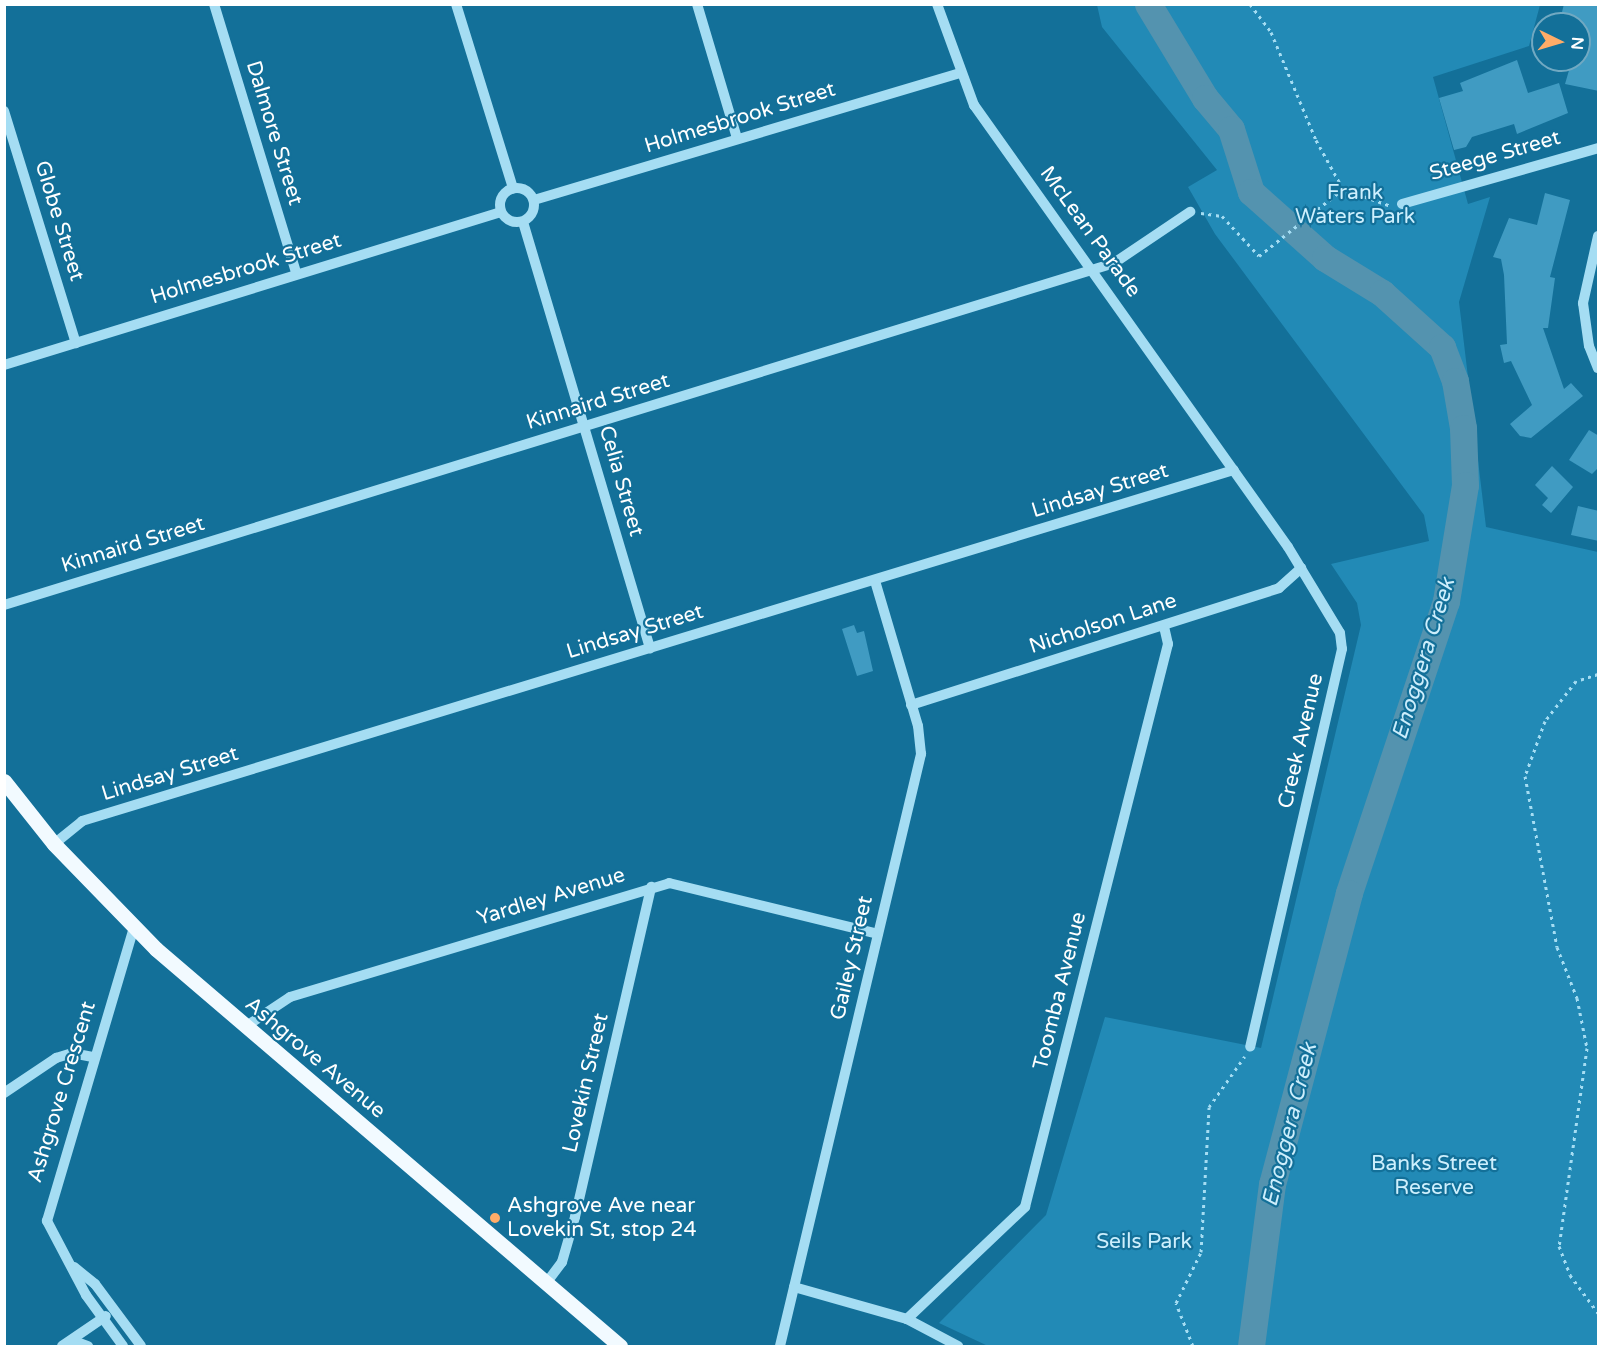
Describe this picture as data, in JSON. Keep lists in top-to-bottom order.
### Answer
{
  "streets": {
    "main road": ["Ashgrove Avenue"],
    "street": [
      "Holmesbrook Street",
      "Dalmore Street",
      "Steege Street",
      "Globe Street",
      "McLean Parade",
      "Kinnaird Street",
      "Celia Street",
      "Lindsay Street",
      "Nicholson Lane",
      "Creek Avenue",
      "Yardley Avenue",
      "Gailey Street",
      "Toomba Avenue",
      "Lovekin Street",
      "Ashgrove Crescent"
    ]
  },
  "crossings": [
    ["Holmesbrook Street", "Dalmore Street"],
    ["Holmesbrook Street", "Globe Street"],
    ["Holmesbrook Street", "McLean Parade"],
    ["Holmesbrook Street", "Celia Street"],
    ["McLean Parade", "Kinnaird Street"],
    ["McLean Parade", "Lindsay Street"],
    ["McLean Parade", "Creek Avenue"],
    ["Kinnaird Street", "Celia Street"],
    ["Celia Street", "Lindsay Street"],
    ["Lindsay Street", "Creek Avenue"],
    ["Lindsay Street", "Gailey Street"],
    ["Lindsay Street", "Ashgrove Avenue"],
    ["Nicholson Lane", "Creek Avenue"],
    ["Nicholson Lane", "Gailey Street"],
    ["Nicholson Lane", "Toomba Avenue"],
    ["Yardley Avenue", "Gailey Street"],
    ["Yardley Avenue", "Ashgrove Avenue"],
    ["Yardley Avenue", "Lovekin Street"],
    ["Ashgrove Avenue", "Lovekin Street"],
    ["Ashgrove Avenue", "Ashgrove Crescent"]
  ],
  "water": ["Enoggera Creek"],
  "parks": ["Frank Waters Park", "Banks Street Reserve", "Seils Park"],
  "places": ["Ashgrove Ave near Lovekin St, stop 24"],
  "north": "right"
}
